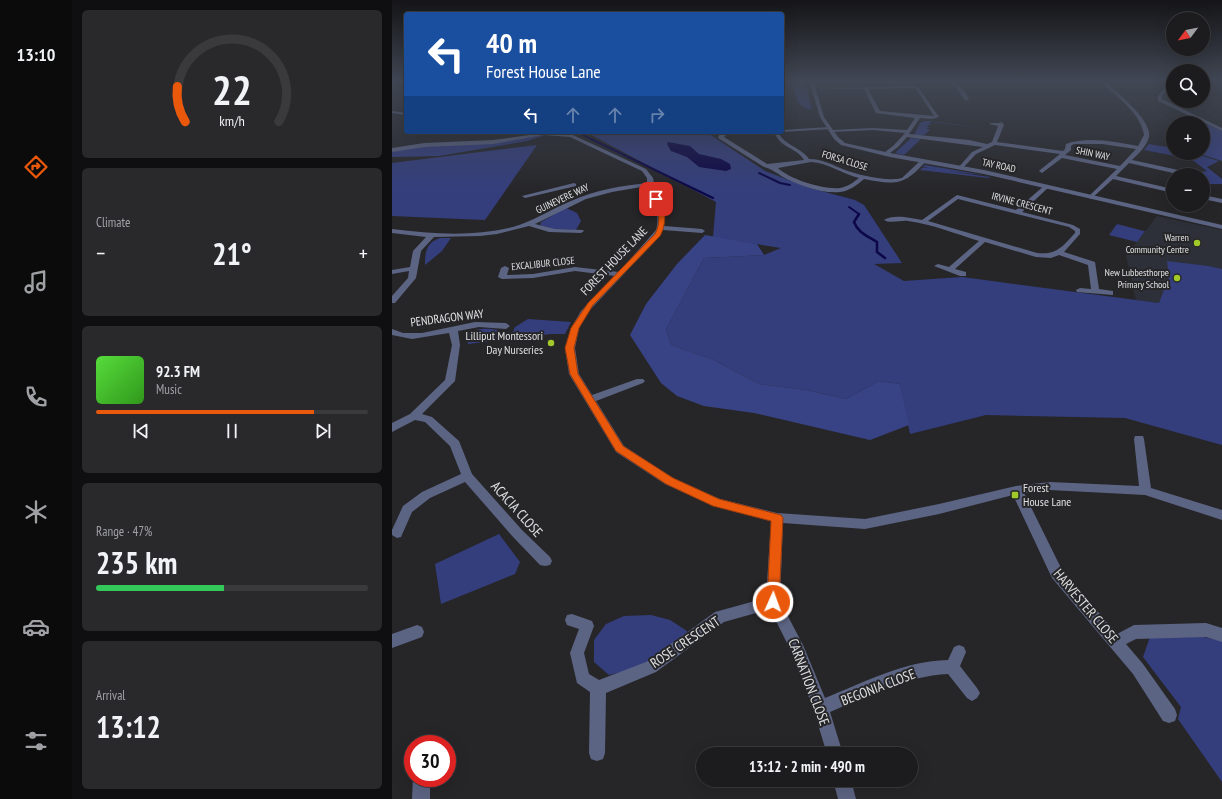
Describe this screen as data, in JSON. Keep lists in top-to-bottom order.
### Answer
{
  "streets": {
    "street": [
      "SHIN WAY",
      "FORSA CLOSE",
      "TAY ROAD",
      "GUINEVERE WAY",
      "IRVINE CRESCENT",
      "FOREST HOUSE LANE",
      "EXCALIBUR CLOSE",
      "PENDRAGON WAY",
      "ACACIA CLOSE",
      "HARVESTER CLOSE",
      "ROSE CRESCENT",
      "CARNATION CLOSE",
      "BEGONIA CLOSE"
    ]
  },
  "crossings": [
    ["FORSA CLOSE", "TAY ROAD"],
    ["GUINEVERE WAY", "FOREST HOUSE LANE"],
    ["FOREST HOUSE LANE", "EXCALIBUR CLOSE"],
    ["FOREST HOUSE LANE", "HARVESTER CLOSE"],
    ["ROSE CRESCENT", "CARNATION CLOSE"],
    ["CARNATION CLOSE", "BEGONIA CLOSE"]
  ],
  "places": {
    "other": ["Warren Community Centre", "New Lubbesthorpe Primary School", "Lilliput Montessori Day Nurseries"],
    "transit": ["Forest House Lane"]
  },
  "north": "bottom left",
  "page": {
    "tabs": "13:10",
    "map_buttons": ["+", "−"],
    "turn": ["40 m", "Forest House Lane"],
    "tile": [
      "Climate",
      ["Range · 47%", "235 km"],
      ["Arrival", "13:12"]
    ],
    "heat": ["−", "21°", "+"],
    "song": ["92.3 FM", "Music"],
    "limit": "30",
    "trip": "13:12 · 2 min · 490 m",
    "gauge": ["22", "km/h"]
  }
}
